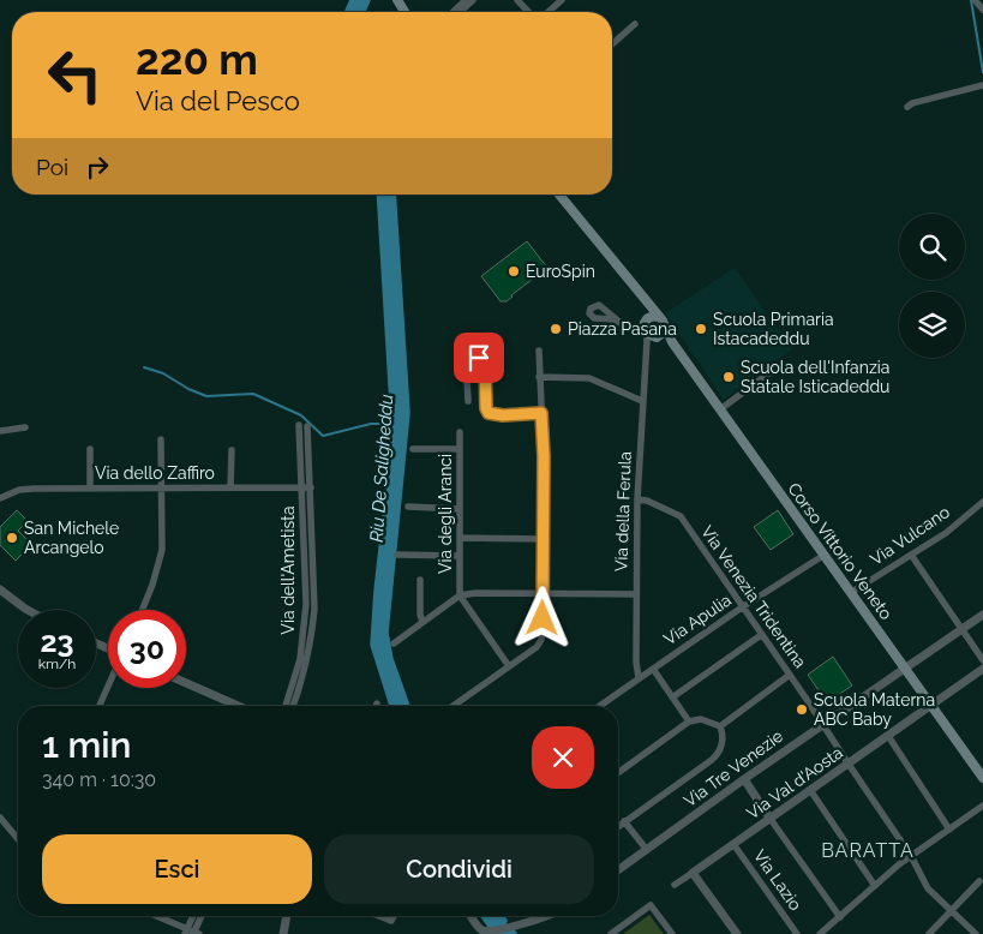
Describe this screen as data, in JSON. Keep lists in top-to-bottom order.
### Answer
{
  "streets": {
    "main road": ["Corso Vittorio Veneto"],
    "street": [
      "Via dello Zaffiro",
      "Via della Ferula",
      "Via degli Aranci",
      "Via Vulcano",
      "Via dell'Ametista",
      "Via Venezia Tridentina",
      "Via Apulia",
      "Via Tre Venezie",
      "Via Val d'Aosta",
      "Via Lazio"
    ]
  },
  "crossings": [
    ["Via dello Zaffiro", "Via dell'Ametista"],
    ["Via della Ferula", "Corso Vittorio Veneto"],
    ["Via della Ferula", "Via Venezia Tridentina"],
    ["Via della Ferula", "Via Apulia"],
    ["Via Vulcano", "Corso Vittorio Veneto"],
    ["Corso Vittorio Veneto", "Via Apulia"],
    ["Corso Vittorio Veneto", "Via Tre Venezie"],
    ["Corso Vittorio Veneto", "Via Val d'Aosta"],
    ["Via Venezia Tridentina", "Via Apulia"],
    ["Via Venezia Tridentina", "Via Tre Venezie"],
    ["Via Venezia Tridentina", "Via Val d'Aosta"],
    ["Via Val d'Aosta", "Via Lazio"]
  ],
  "districts": ["BARATTA"],
  "water": ["Riu De Saligheddu"],
  "places": [
    "EuroSpin",
    "Piazza Pasana",
    "Scuola Primaria Istacadeddu",
    "Scuola dell'Infanzia Statale Isticadeddu",
    "San Michele Arcangelo",
    "Scuola Materna ABC Baby"
  ],
  "page": {
    "turn": ["220 m", "Via del Pesco"],
    "then": "Poi",
    "speed": "23 km/h",
    "limit": "30",
    "heading": ["1 min", "340 m · 10:30"],
    "buttons": ["Esci", "Condividi"]
  }
}
